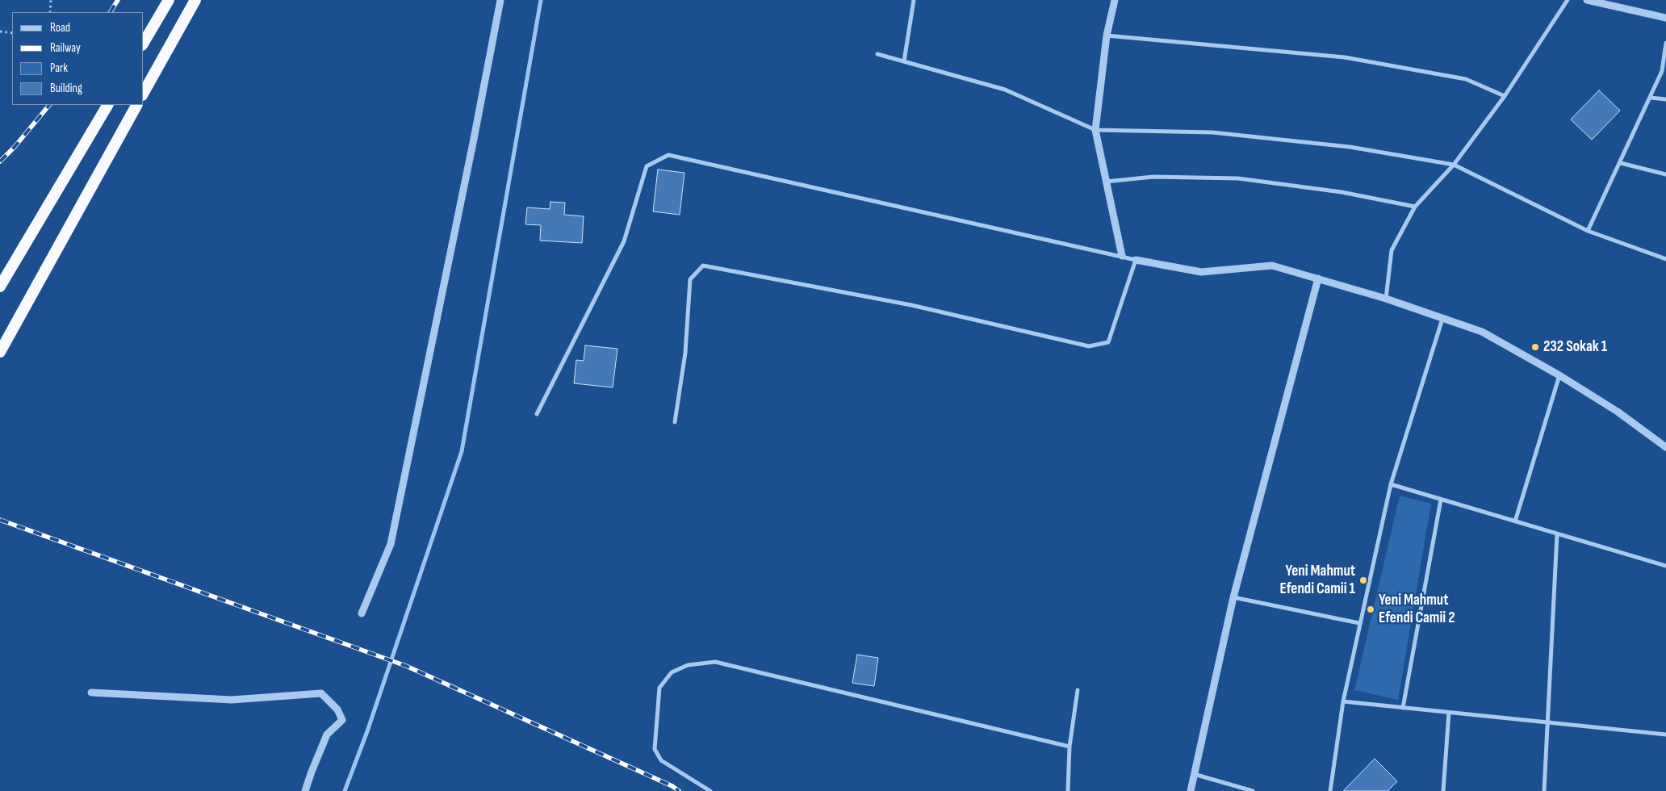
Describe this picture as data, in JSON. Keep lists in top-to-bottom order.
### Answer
{
  "places": ["232 Sokak 1", "Yeni Mahmut Efendi Camii 1", "Yeni Mahmut Efendi Camii 2"],
  "legend": [
    "Road",
    "Railway",
    "Park",
    "Building"
  ]
}
